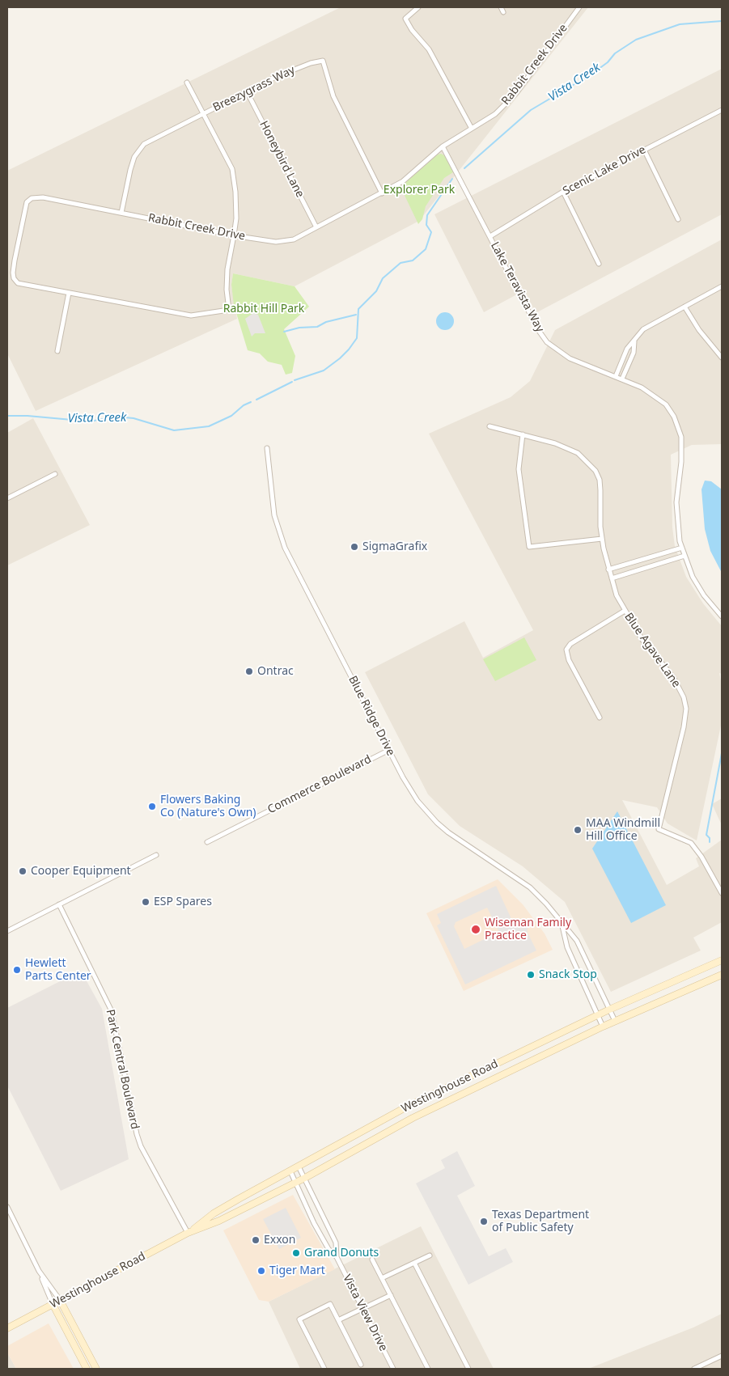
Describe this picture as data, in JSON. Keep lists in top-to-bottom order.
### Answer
{
  "streets": {
    "main road": ["Westinghouse Road"],
    "street": [
      "Rabbit Creek Drive",
      "Breezygrass Way",
      "Honeybird Lane",
      "Scenic Lake Drive",
      "Lake Teravista Way",
      "Blue Agave Lane",
      "Blue Ridge Drive",
      "Commerce Boulevard",
      "Park Central Boulevard",
      "Vista View Drive"
    ]
  },
  "crossings": [
    ["Rabbit Creek Drive", "Breezygrass Way"],
    ["Rabbit Creek Drive", "Honeybird Lane"],
    ["Rabbit Creek Drive", "Lake Teravista Way"],
    ["Breezygrass Way", "Honeybird Lane"],
    ["Scenic Lake Drive", "Lake Teravista Way"],
    ["Blue Ridge Drive", "Commerce Boulevard"],
    ["Blue Ridge Drive", "Westinghouse Road"],
    ["Park Central Boulevard", "Westinghouse Road"],
    ["Westinghouse Road", "Vista View Drive"]
  ],
  "water": ["Vista Creek"],
  "parks": ["Explorer Park", "Rabbit Hill Park"],
  "places": [
    "SigmaGrafix",
    "Ontrac",
    "Flowers Baking Co (Nature's Own)",
    "MAA Windmill Hill Office",
    "Cooper Equipment",
    "ESP Spares",
    "Wiseman Family Practice",
    "Hewlett Parts Center",
    "Snack Stop",
    "Texas Department of Public Safety",
    "Exxon",
    "Grand Donuts",
    "Tiger Mart"
  ]
}
